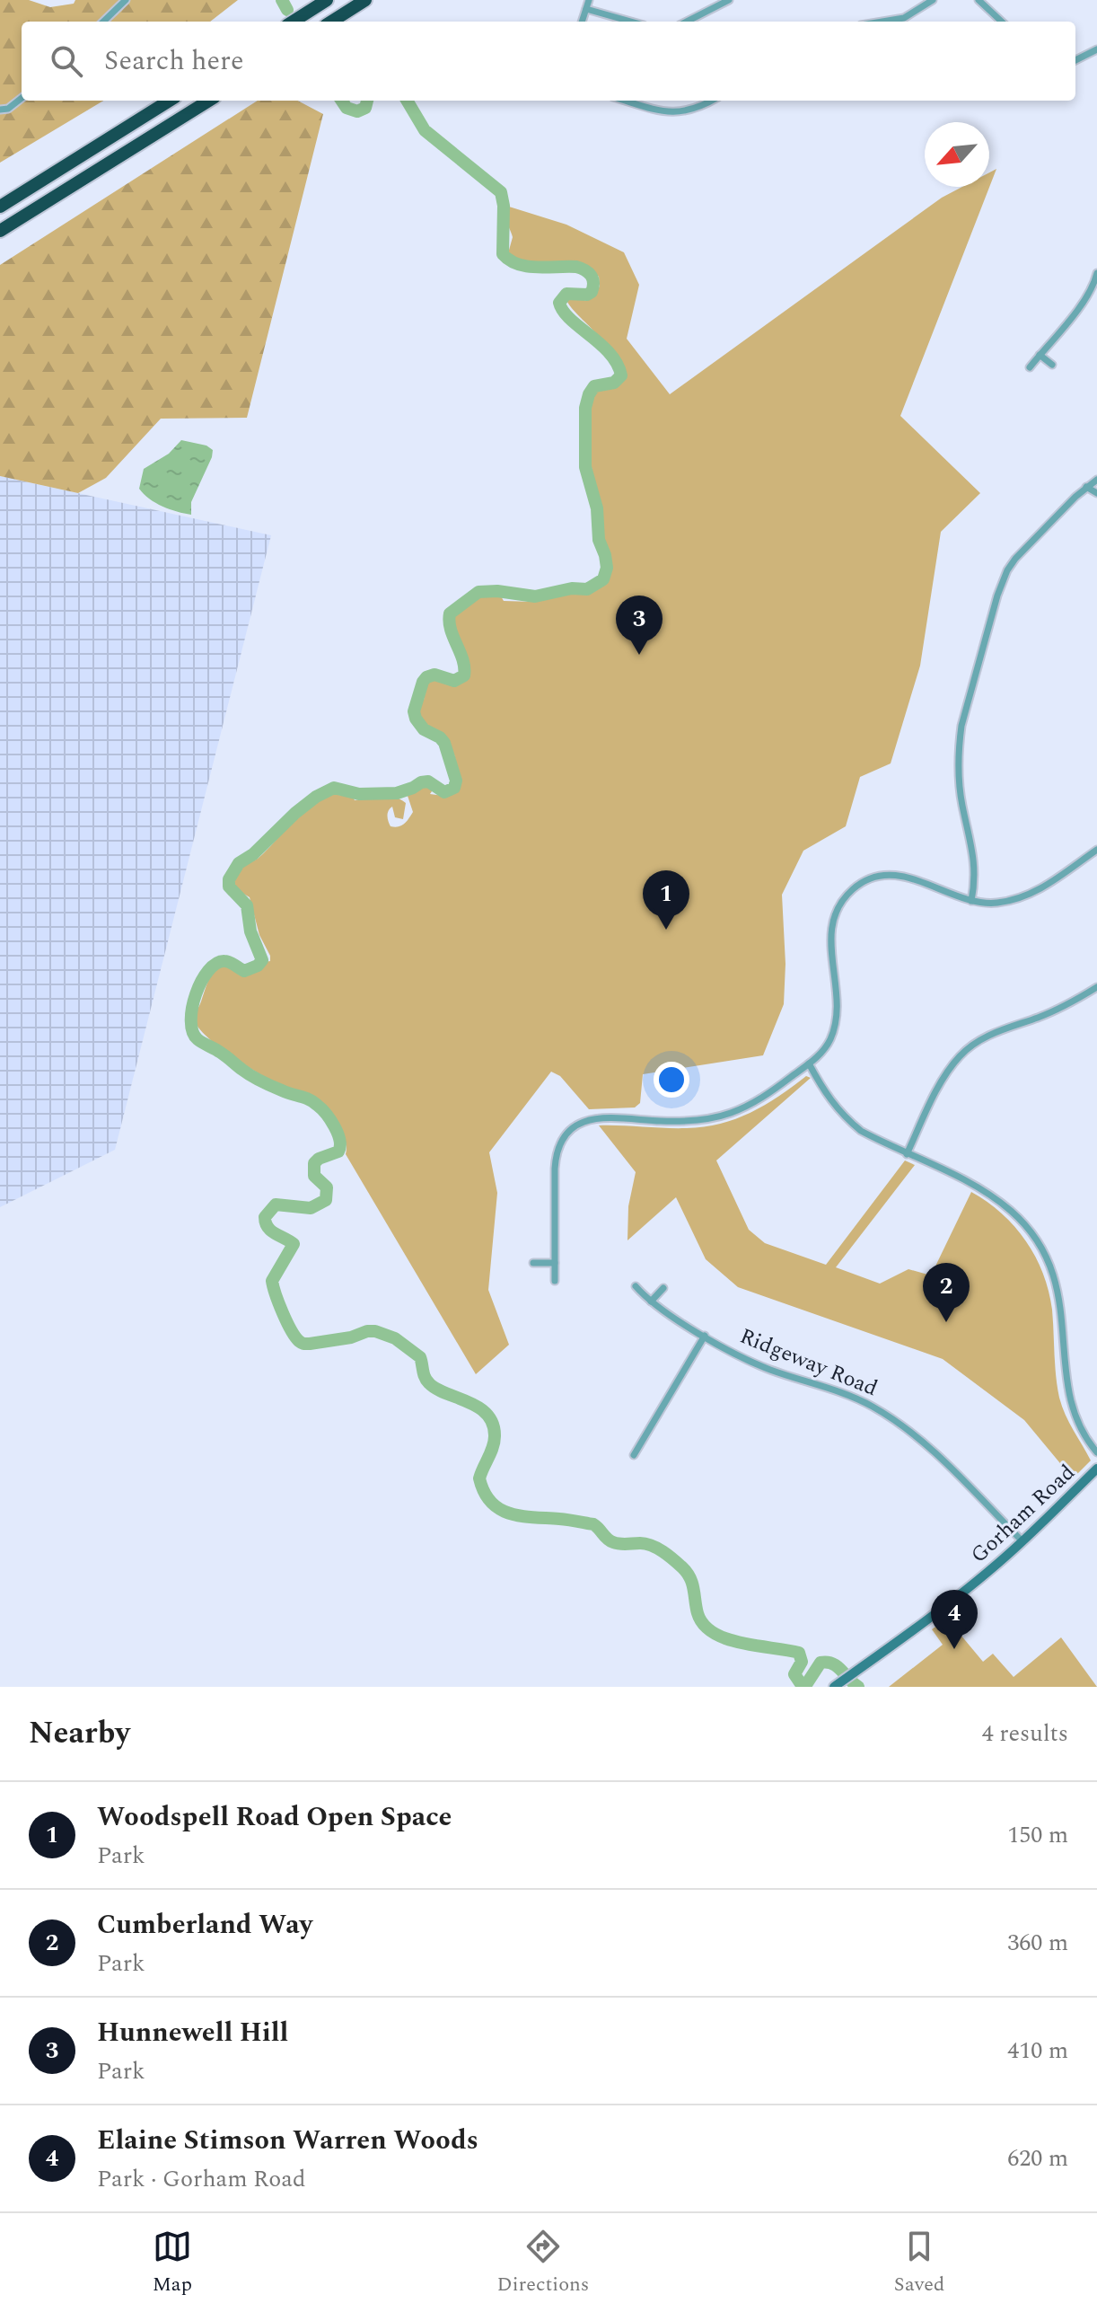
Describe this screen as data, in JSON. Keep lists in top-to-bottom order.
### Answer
{
  "streets": {
    "main road": ["Gorham Road"],
    "street": ["Ridgeway Road"]
  },
  "crossings": [
    ["Ridgeway Road", "Gorham Road"]
  ],
  "north": "bottom left",
  "page": {
    "search": "Search here",
    "pins": [
      "3",
      "1",
      "2",
      "4"
    ],
    "heading": ["Nearby", "4 results"],
    "list": [
      {
        "mark": "1",
        "name": "Woodspell Road Open Space",
        "note": "Park",
        "value": "150 m"
      },
      {
        "mark": "2",
        "name": "Cumberland Way",
        "note": "Park",
        "value": "360 m"
      },
      {
        "mark": "3",
        "name": "Hunnewell Hill",
        "note": "Park",
        "value": "410 m"
      },
      {
        "mark": "4",
        "name": "Elaine Stimson Warren Woods",
        "note": "Park · Gorham Road",
        "value": "620 m"
      }
    ],
    "nav": ["Map", "Directions", "Saved"]
  }
}
